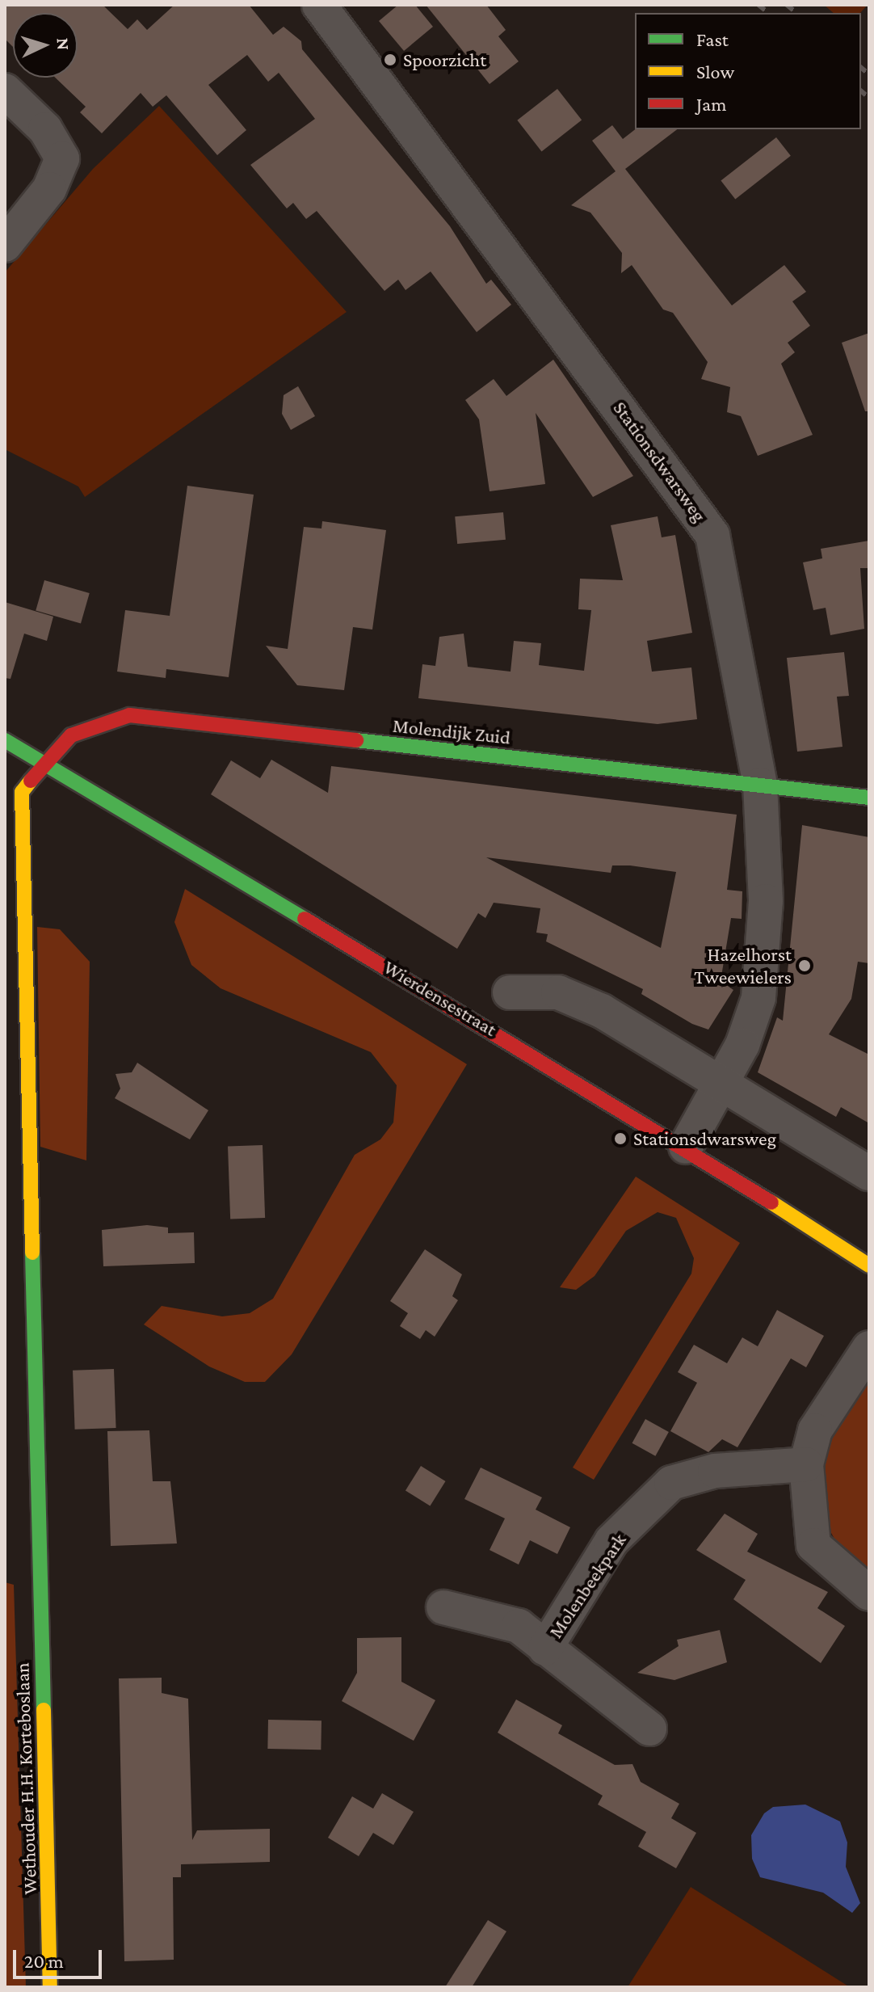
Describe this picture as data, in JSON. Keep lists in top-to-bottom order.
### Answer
{
  "streets": {
    "street": [
      "Stationsdwarsweg",
      "Molendijk Zuid",
      "Wierdensestraat",
      "Molenbeekpark",
      "Wethouder H.H. Korteboslaan"
    ]
  },
  "crossings": [
    ["Stationsdwarsweg", "Molendijk Zuid"],
    ["Stationsdwarsweg", "Wierdensestraat"],
    ["Molendijk Zuid", "Wierdensestraat"],
    ["Molendijk Zuid", "Wethouder H.H. Korteboslaan"],
    ["Wierdensestraat", "Wethouder H.H. Korteboslaan"]
  ],
  "places": ["Spoorzicht", "Hazelhorst Tweewielers", "Stationsdwarsweg"],
  "legend": ["Fast", "Slow", "Jam"],
  "scale_bar": "20 m",
  "north": "right"
}
